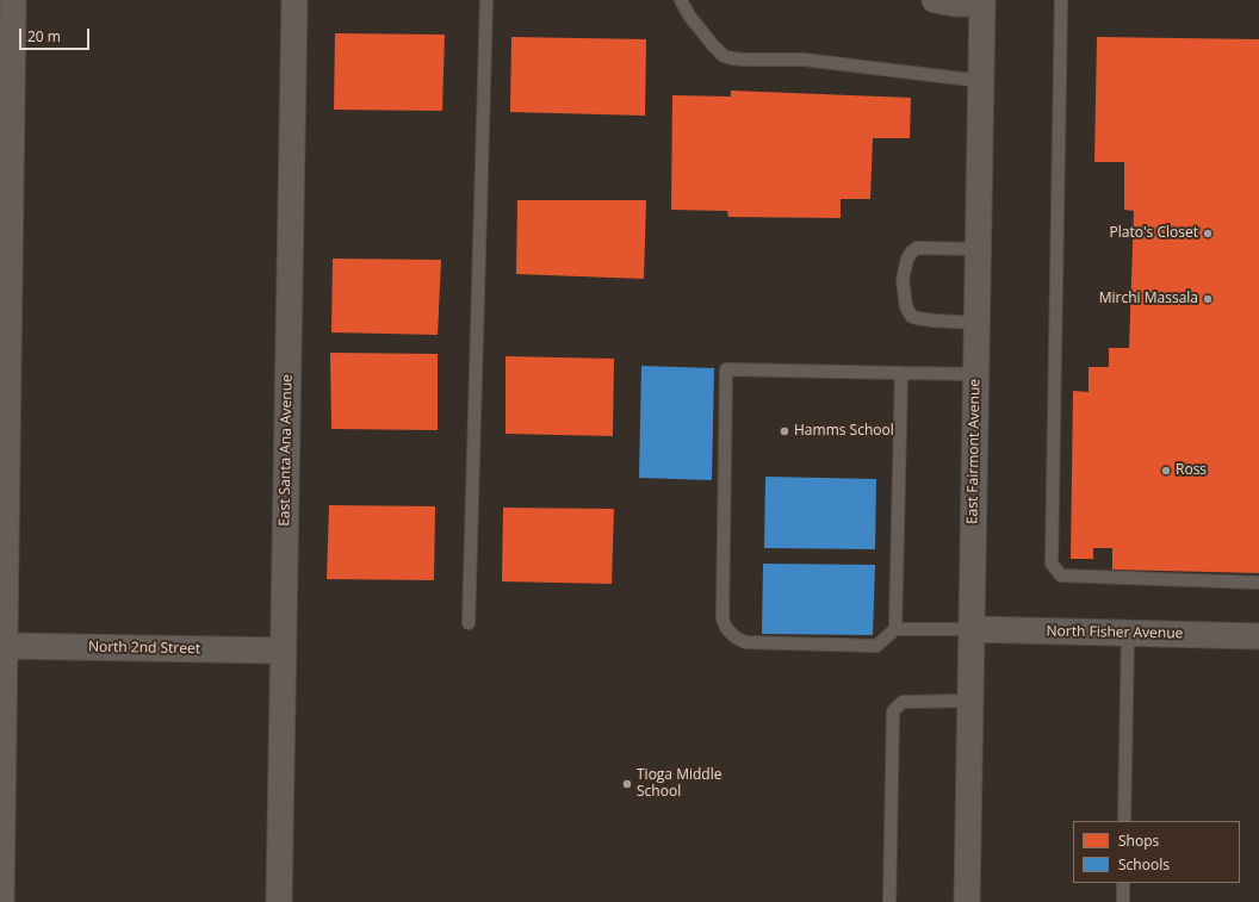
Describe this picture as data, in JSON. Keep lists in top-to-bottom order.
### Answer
{
  "streets": {
    "street": [
      "East Santa Ana Avenue",
      "East Fairmont Avenue",
      "North Fisher Avenue",
      "North 2nd Street"
    ]
  },
  "crossings": [
    ["East Santa Ana Avenue", "North 2nd Street"],
    ["East Fairmont Avenue", "North Fisher Avenue"]
  ],
  "places": [
    "Plato's Closet",
    "Mirchi Massala",
    "Hamms School",
    "Ross",
    "Tioga Middle School"
  ],
  "legend": ["Shops", "Schools"],
  "scale_bar": "20 m"
}
